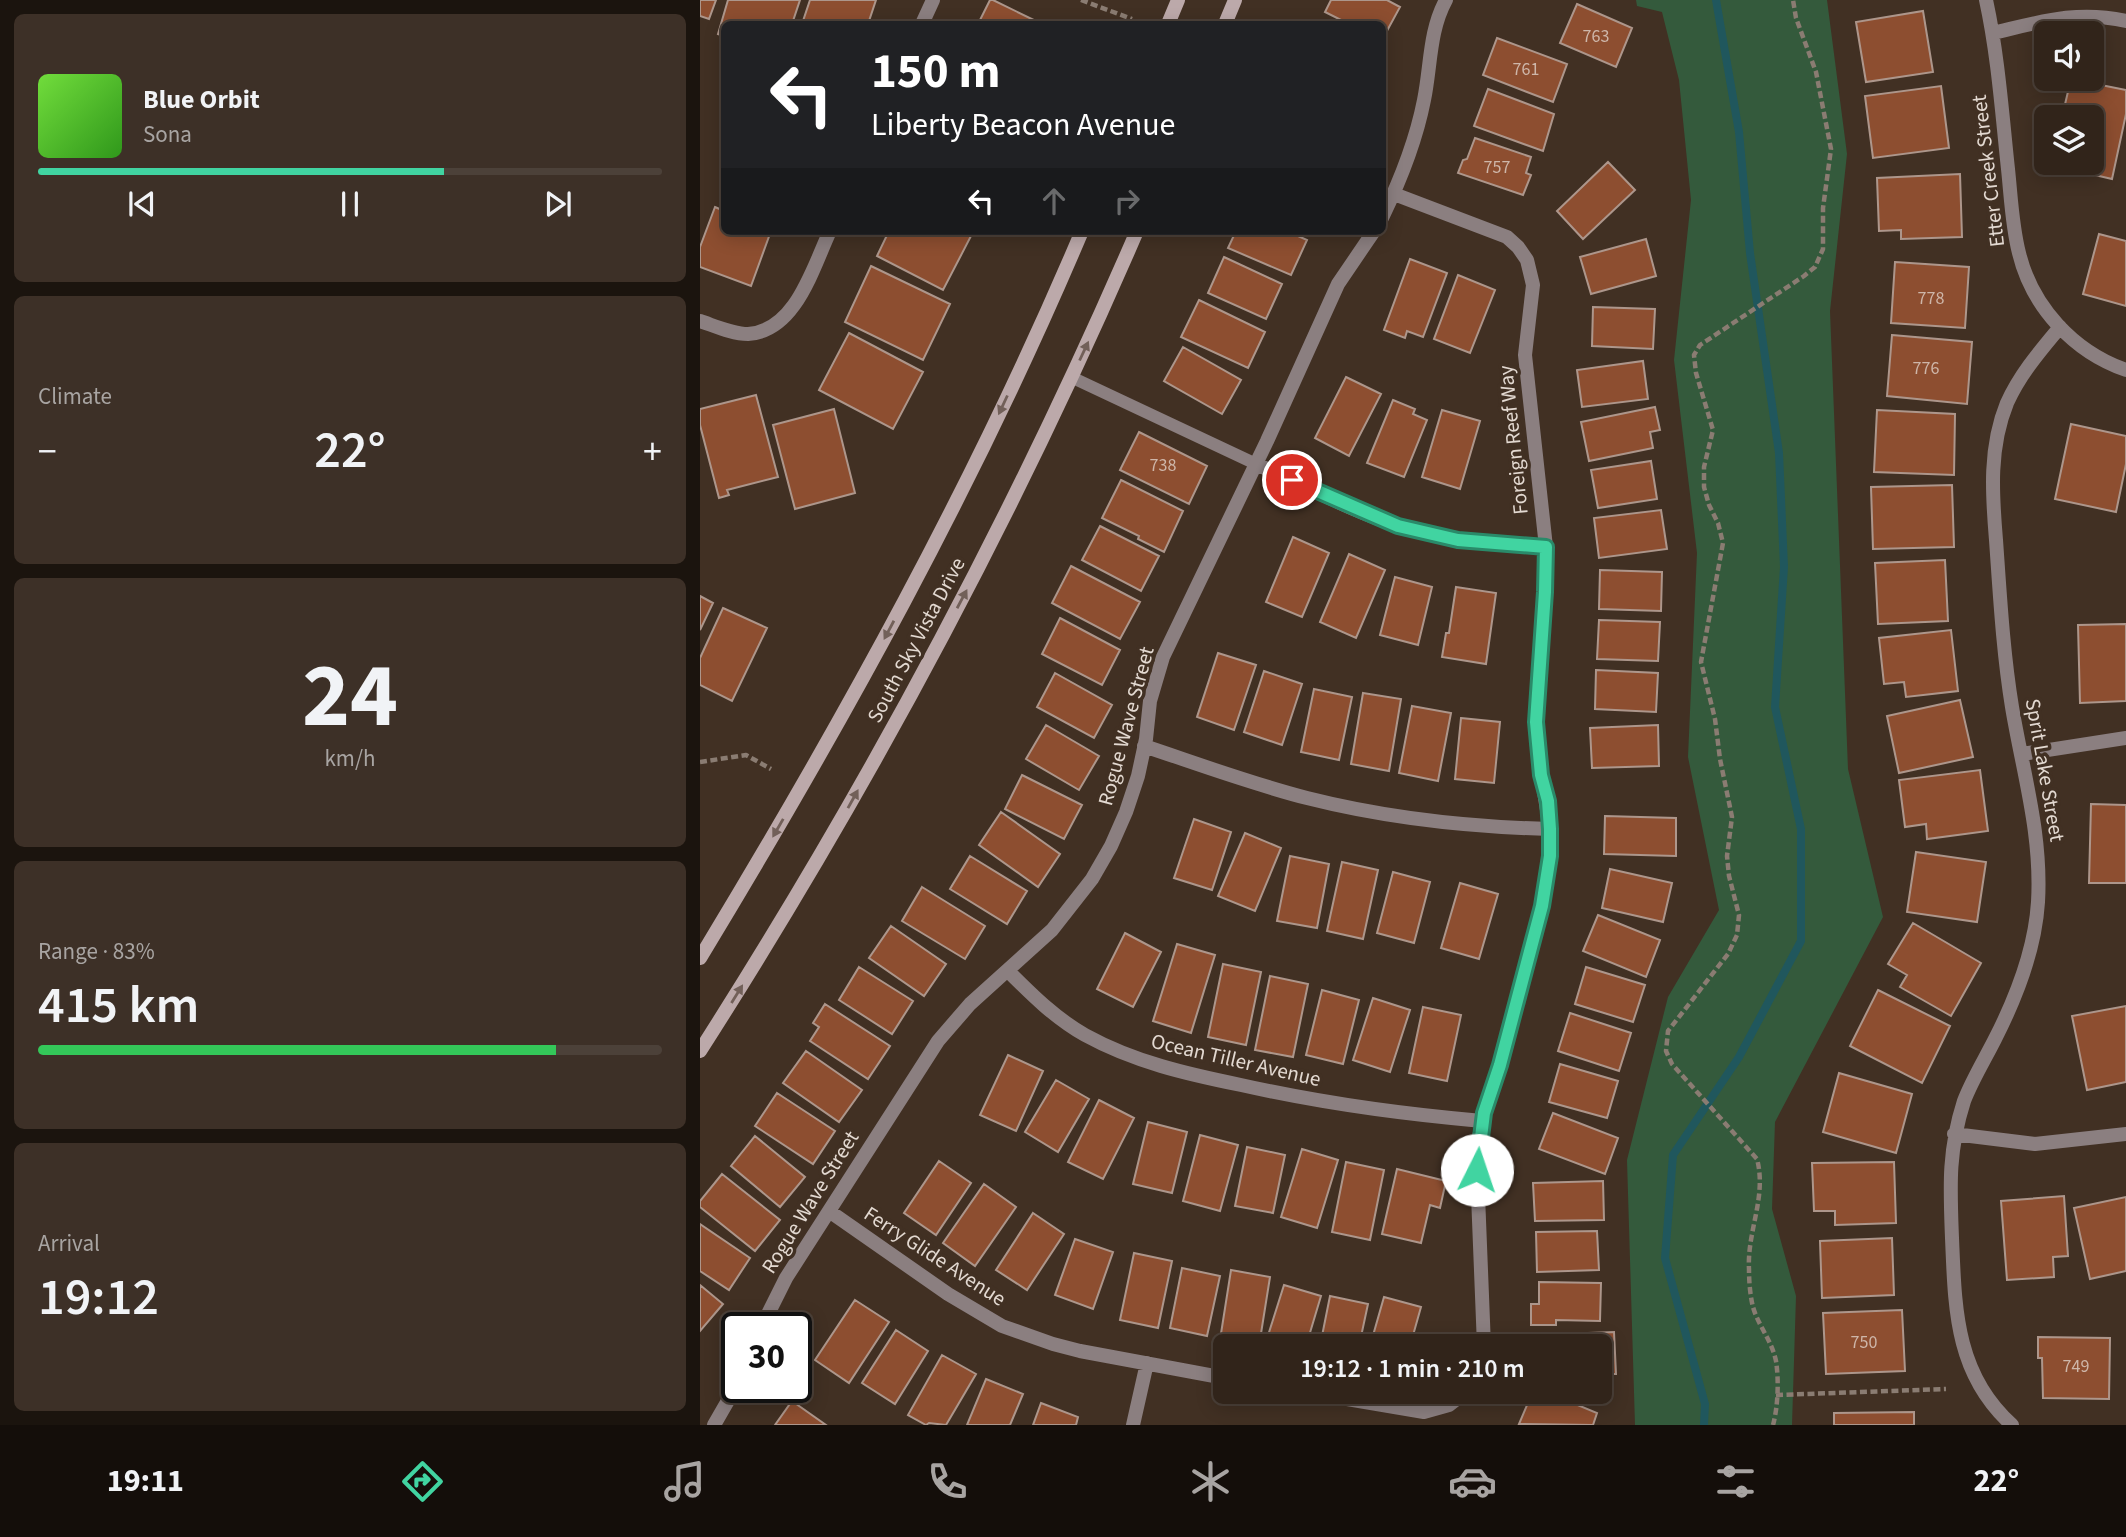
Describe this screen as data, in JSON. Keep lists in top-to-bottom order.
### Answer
{
  "streets": {
    "main road": ["South Sky Vista Drive"],
    "street": [
      "Etter Creek Street",
      "Foreign Reef Way",
      "Rogue Wave Street",
      "Sprit Lake Street",
      "Ocean Tiller Avenue",
      "Ferry Glide Avenue"
    ]
  },
  "crossings": [
    ["Etter Creek Street", "Sprit Lake Street"],
    ["Foreign Reef Way", "Ocean Tiller Avenue"],
    ["Rogue Wave Street", "Ocean Tiller Avenue"],
    ["Rogue Wave Street", "Ferry Glide Avenue"]
  ],
  "house_numbers": [
    "763",
    "761",
    "757",
    "778",
    "776",
    "738",
    "750",
    "749"
  ],
  "page": {
    "turn": ["150 m", "Liberty Beacon Avenue"],
    "song": ["Blue Orbit", "Sona"],
    "tile": [
      "Climate",
      ["24", "km/h"],
      ["Range · 83%", "415 km"],
      ["Arrival", "19:12"]
    ],
    "heat": ["−", "22°", "+"],
    "limit": "30",
    "trip": "19:12 · 1 min · 210 m",
    "tabs": ["19:11", "22°"]
  }
}
